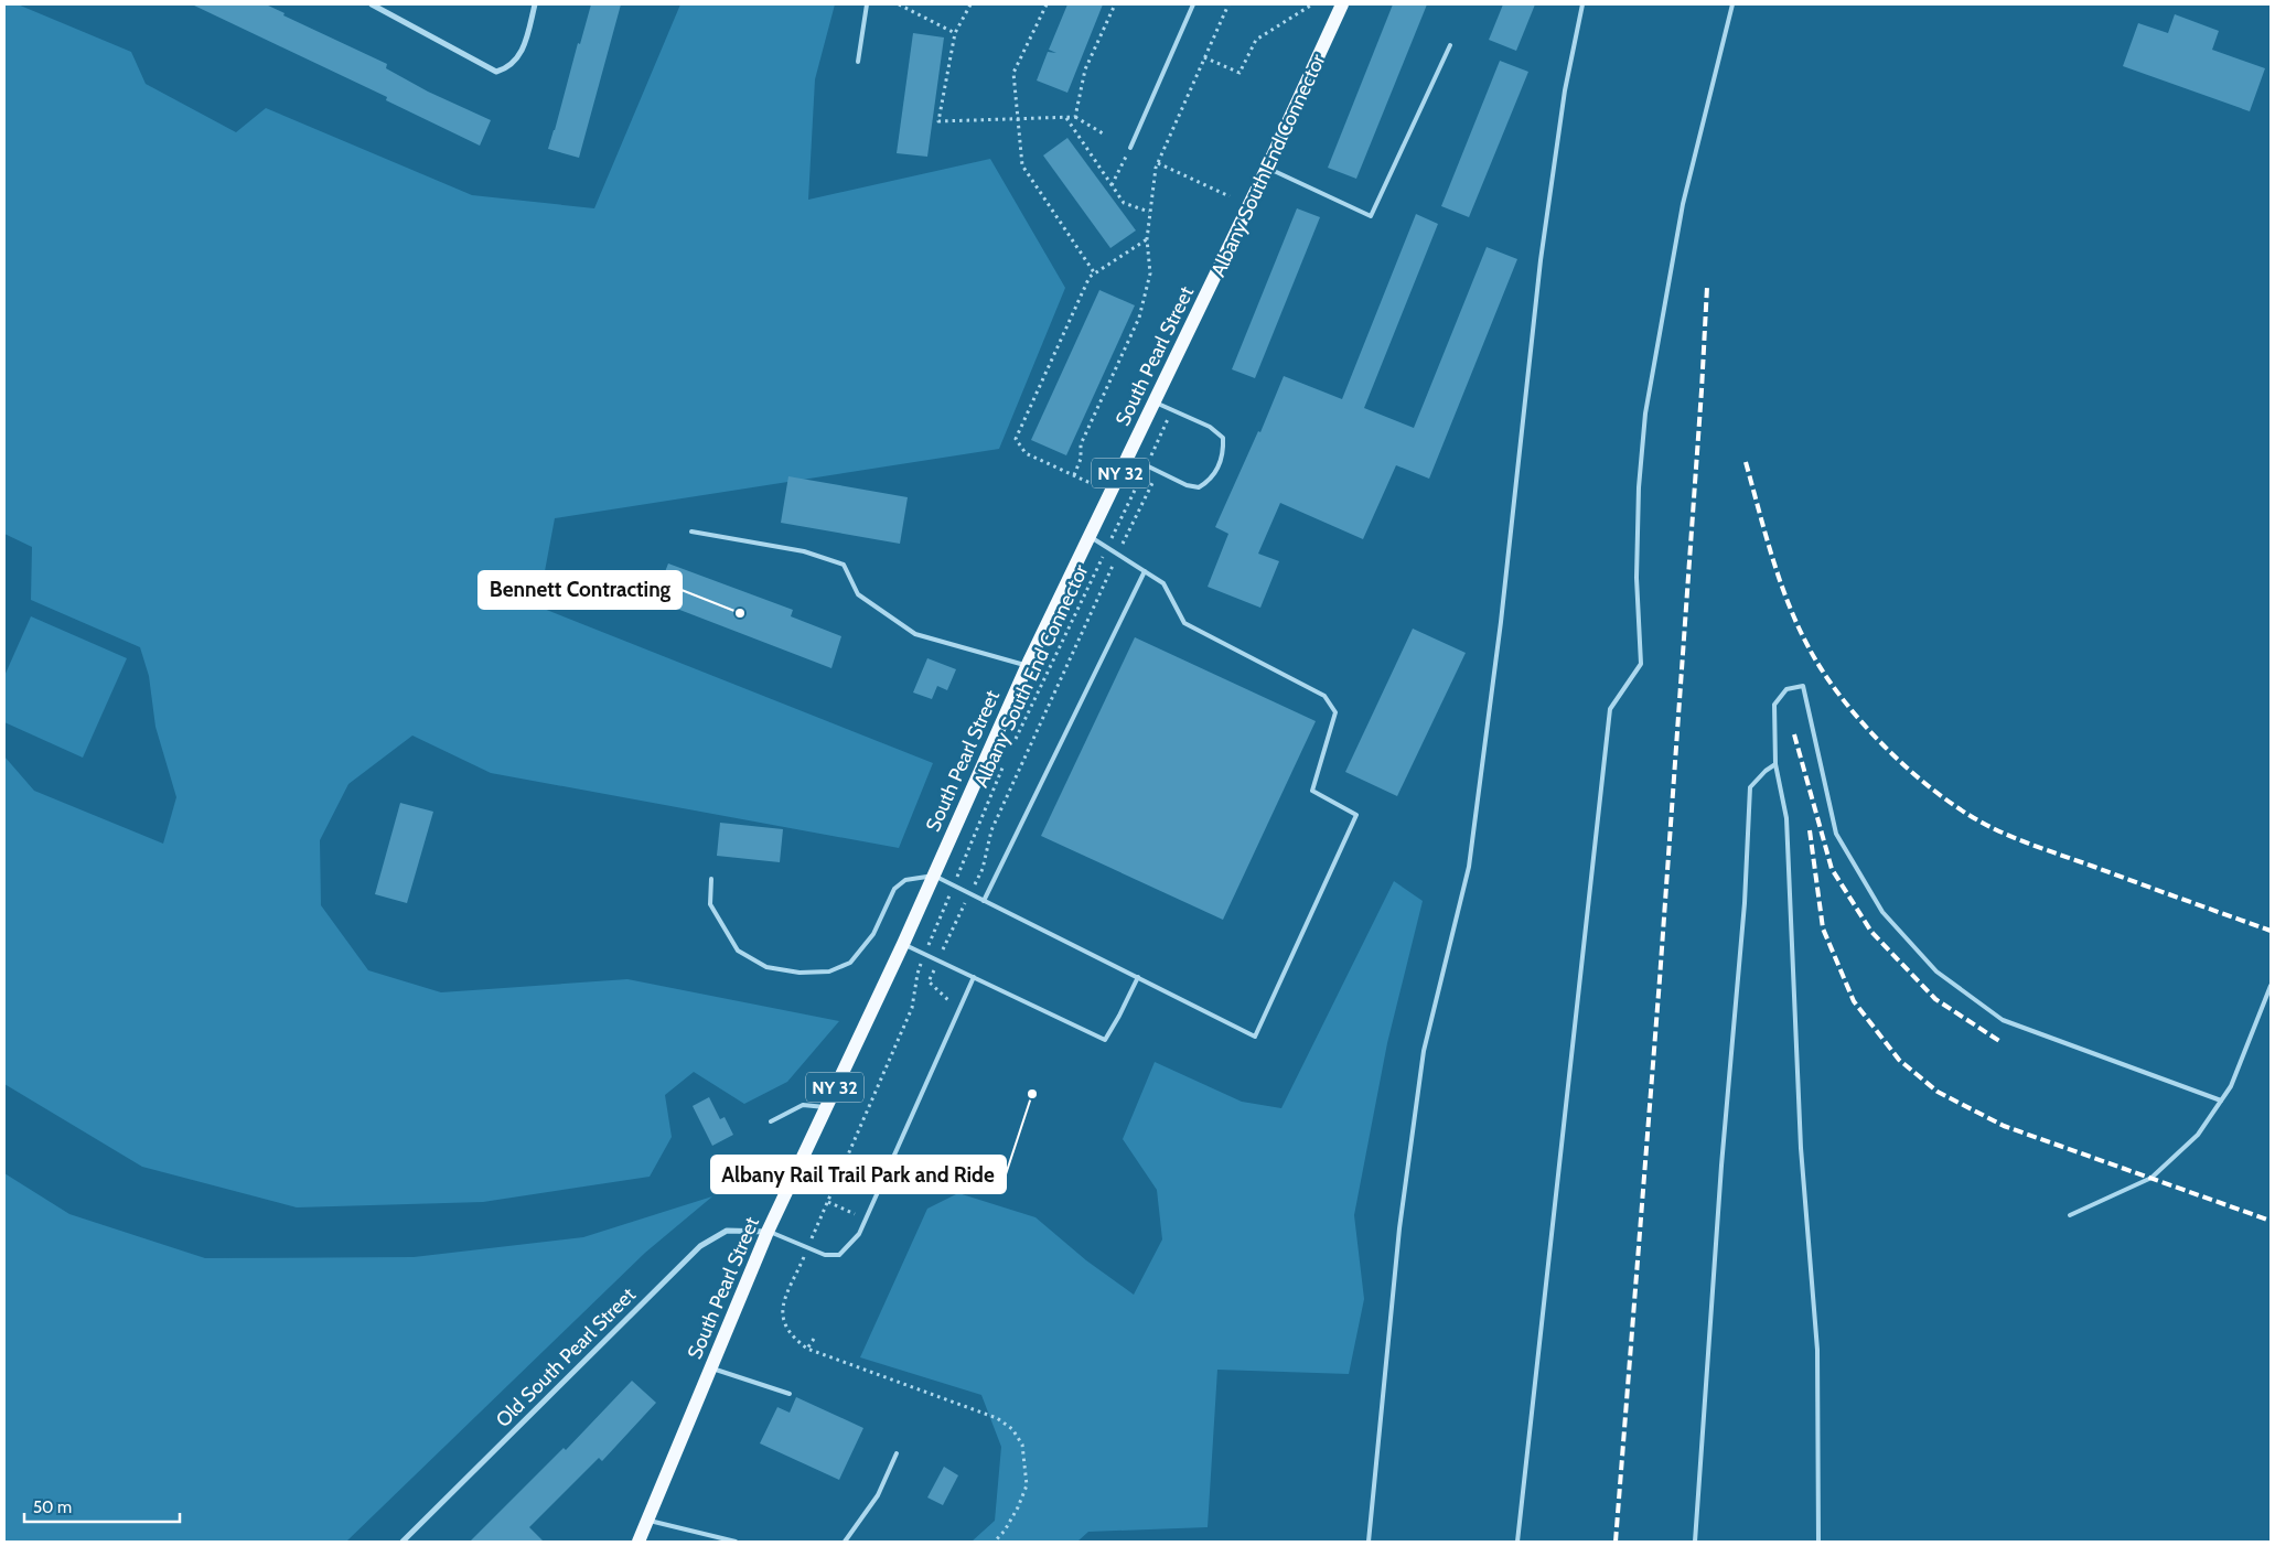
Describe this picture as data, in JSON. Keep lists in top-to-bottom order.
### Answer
{
  "streets": {
    "main road": ["South Pearl Street", "NY 32"],
    "street": ["Old South Pearl Street"],
    "path": ["Albany South End Connector"]
  },
  "crossings": [
    ["South Pearl Street", "Old South Pearl Street"]
  ],
  "places": ["Bennett Contracting", "Albany Rail Trail Park and Ride"],
  "scale_bar": "50 m"
}
